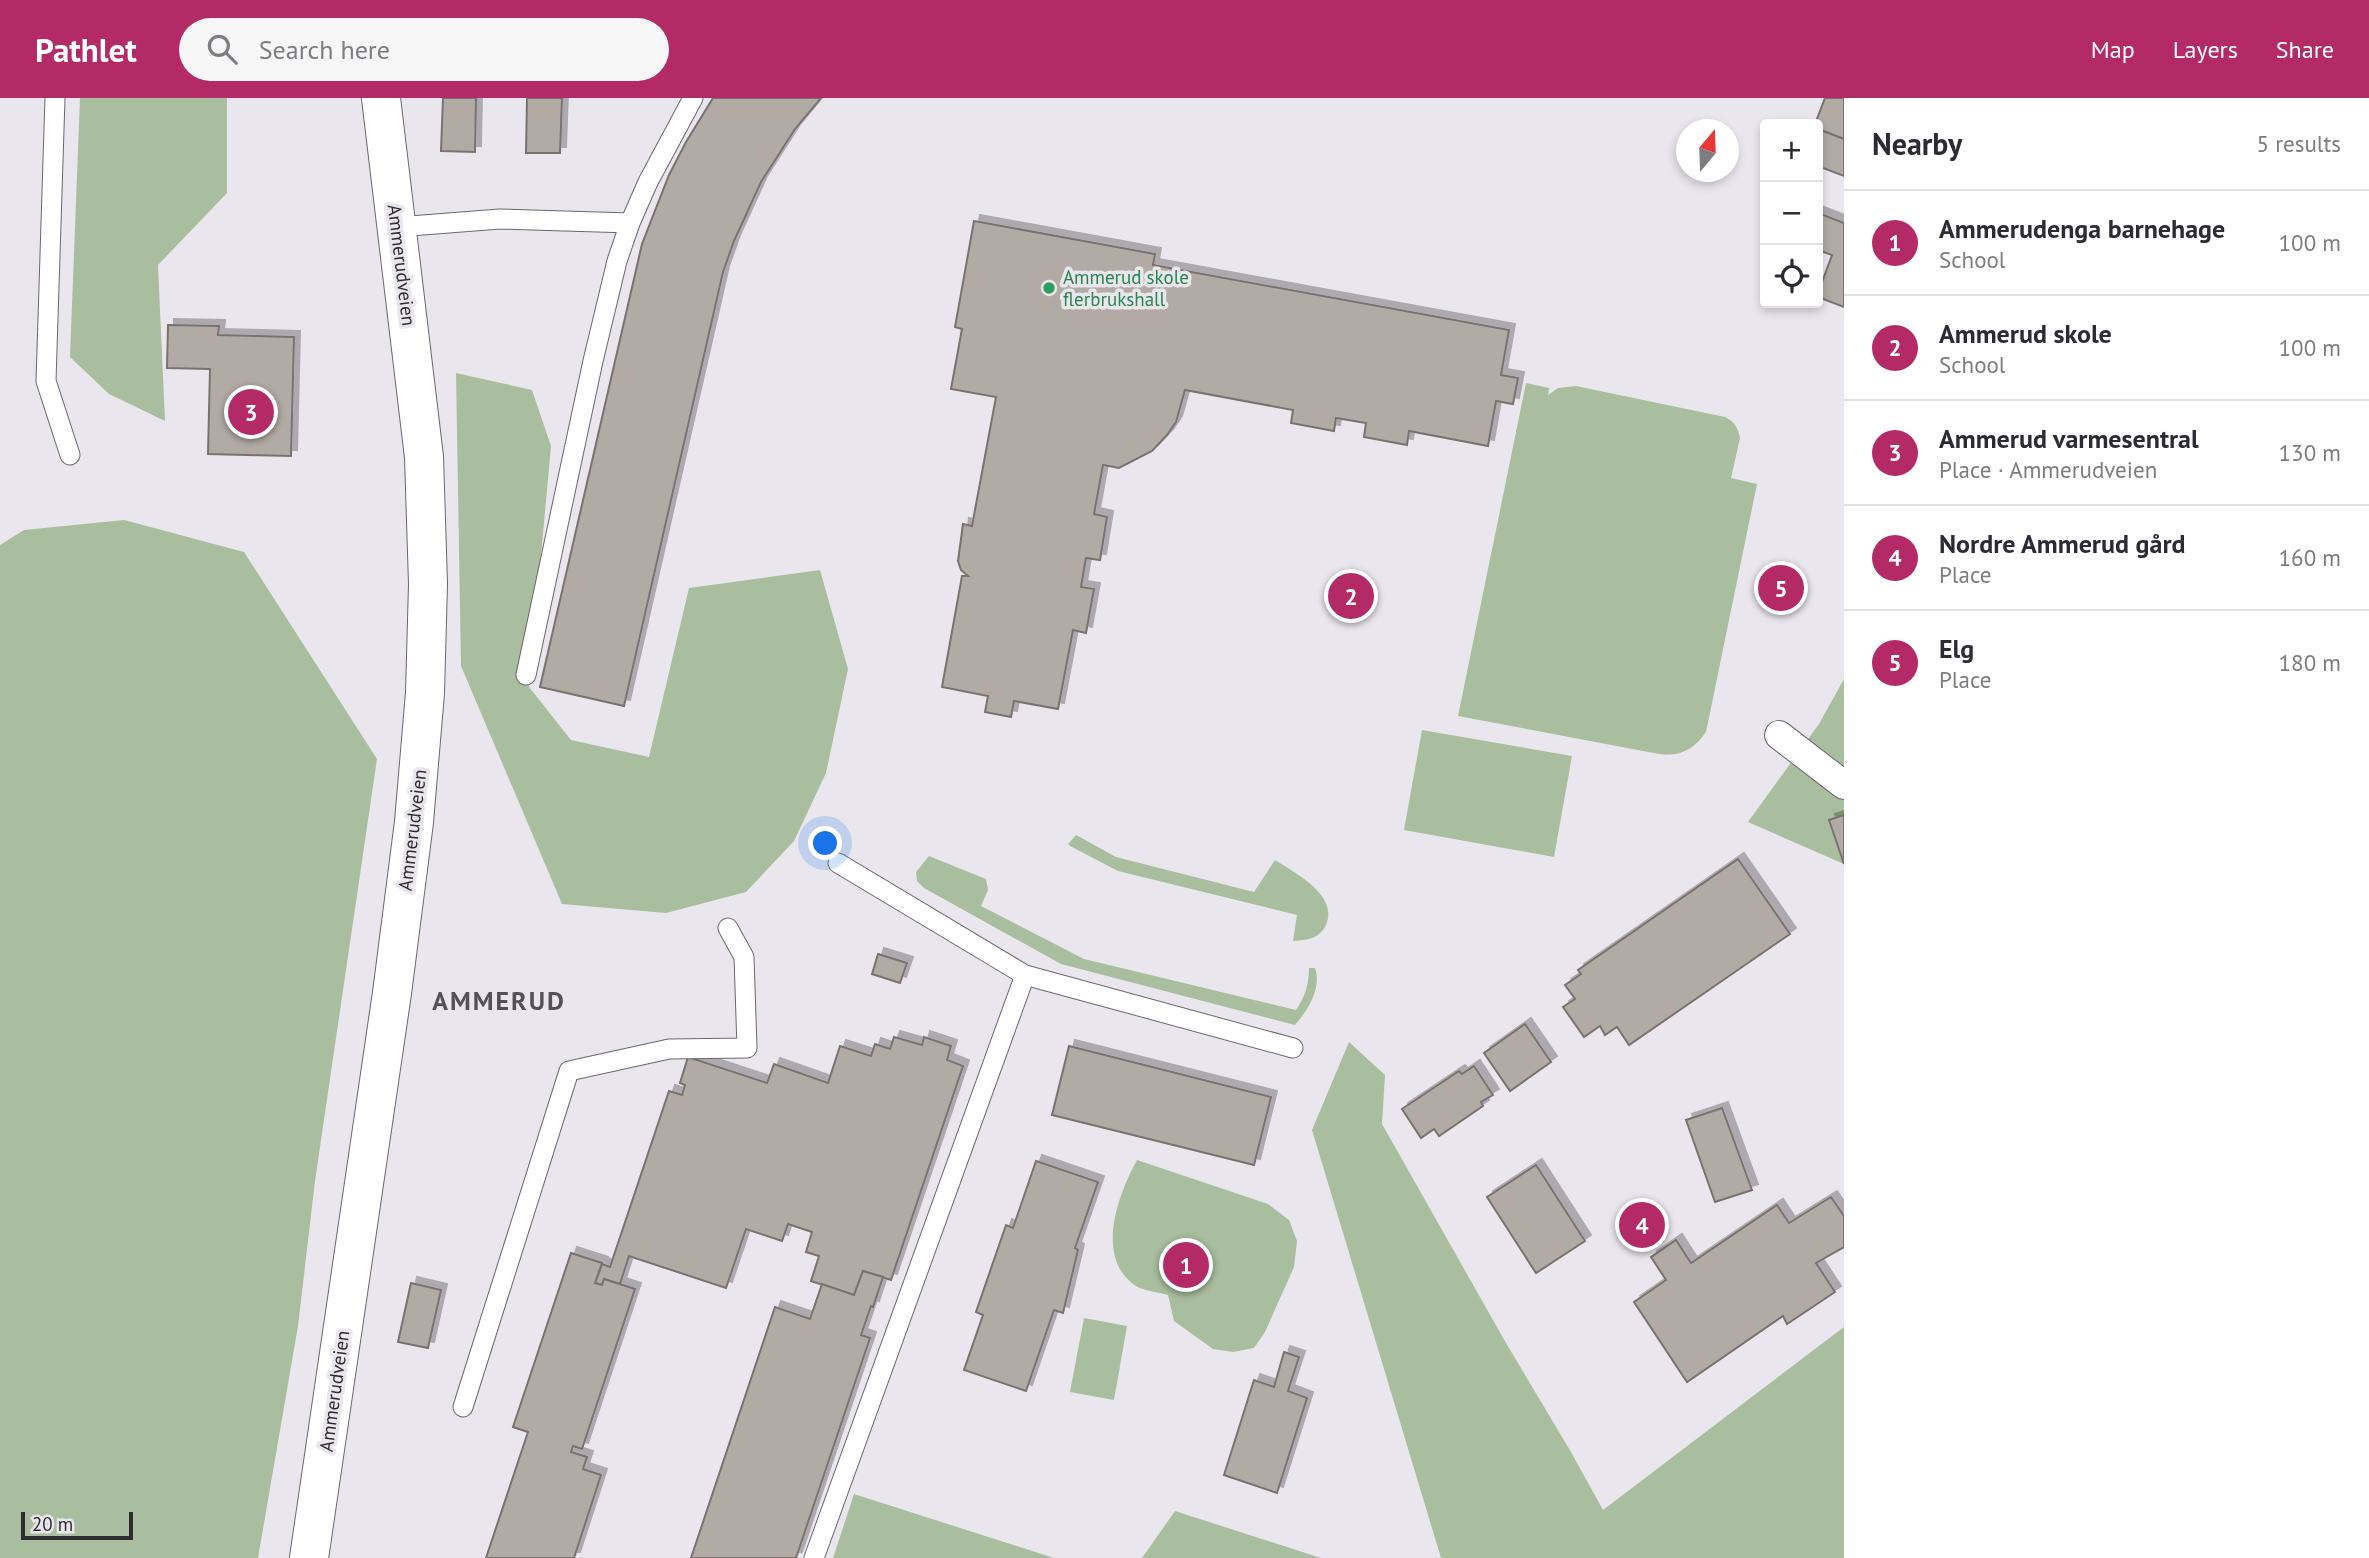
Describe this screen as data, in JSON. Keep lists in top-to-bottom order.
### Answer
{
  "streets": {
    "street": ["Ammerudveien"]
  },
  "districts": ["AMMERUD"],
  "places": ["Ammerud skole flerbrukshall"],
  "scale_bar": "20 m",
  "north": "top",
  "page": {
    "header": "Pathlet",
    "search": "Search here",
    "nav": ["Map", "Layers", "Share"],
    "heading": ["Nearby", "5 results"],
    "map_buttons": ["+", "−"],
    "list": [
      {
        "mark": "1",
        "name": "Ammerudenga barnehage",
        "note": "School",
        "value": "100 m"
      },
      {
        "mark": "2",
        "name": "Ammerud skole",
        "note": "School",
        "value": "100 m"
      },
      {
        "mark": "3",
        "name": "Ammerud varmesentral",
        "note": "Place · Ammerudveien",
        "value": "130 m"
      },
      {
        "mark": "4",
        "name": "Nordre Ammerud gård",
        "note": "Place",
        "value": "160 m"
      },
      {
        "mark": "5",
        "name": "Elg",
        "note": "Place",
        "value": "180 m"
      }
    ],
    "pins": [
      "3",
      "5",
      "2",
      "4",
      "1"
    ],
    "scale": "20 m"
  }
}
